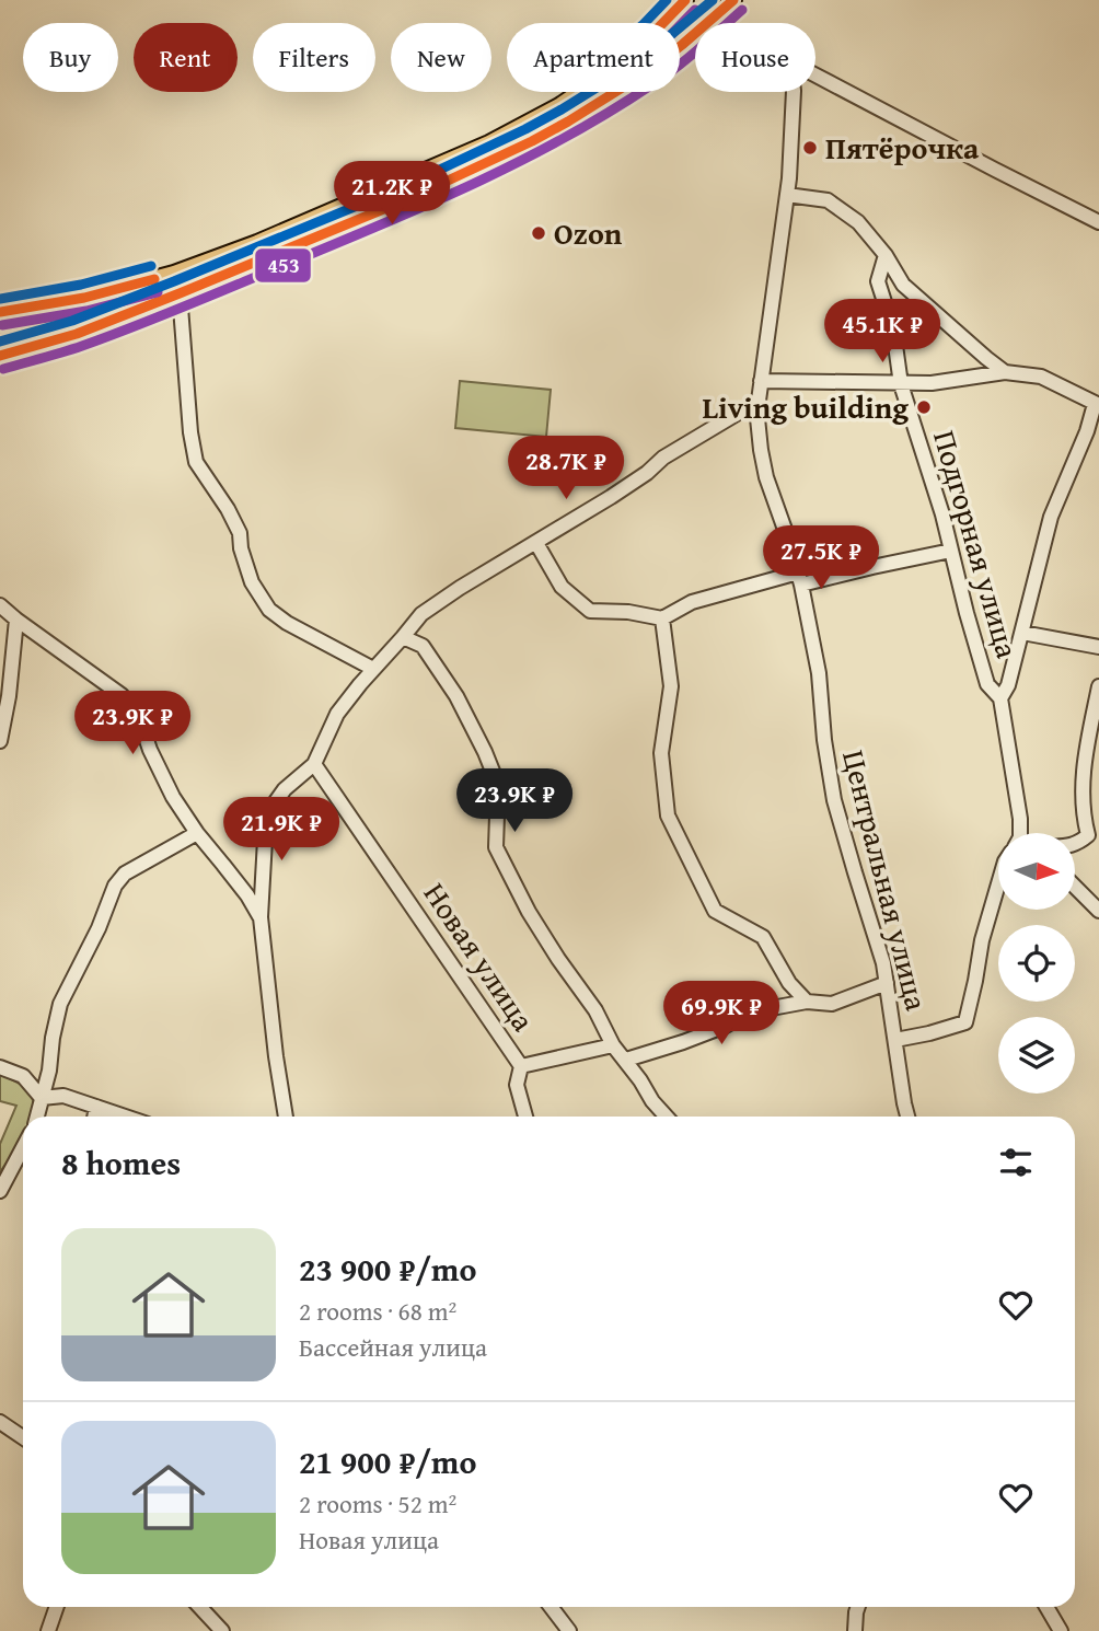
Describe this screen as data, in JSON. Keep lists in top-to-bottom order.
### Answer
{
  "streets": {
    "street": ["Подгорная улица", "Центральная улица", "Новая улица"]
  },
  "crossings": [
    ["Подгорная улица", "Центральная улица"]
  ],
  "places": ["Пятёрочка", "Ozon", "Living building"],
  "lines": ["transit line 453"],
  "north": "right",
  "page": {
    "chip": [
      "Buy",
      "Rent",
      "Filters",
      "New",
      "Apartment",
      "House"
    ],
    "price": [
      "21.2K ₽",
      "45.1K ₽",
      "28.7K ₽",
      "27.5K ₽",
      "23.9K ₽",
      "23.9K ₽",
      "21.9K ₽",
      "69.9K ₽"
    ],
    "heading": "8 homes",
    "list": [
      {
        "name": "23 900 ₽/mo",
        "note": "2 rooms · 68 m² · Бассейная улица"
      },
      {
        "name": "21 900 ₽/mo",
        "note": "2 rooms · 52 m² · Новая улица"
      }
    ]
  }
}
